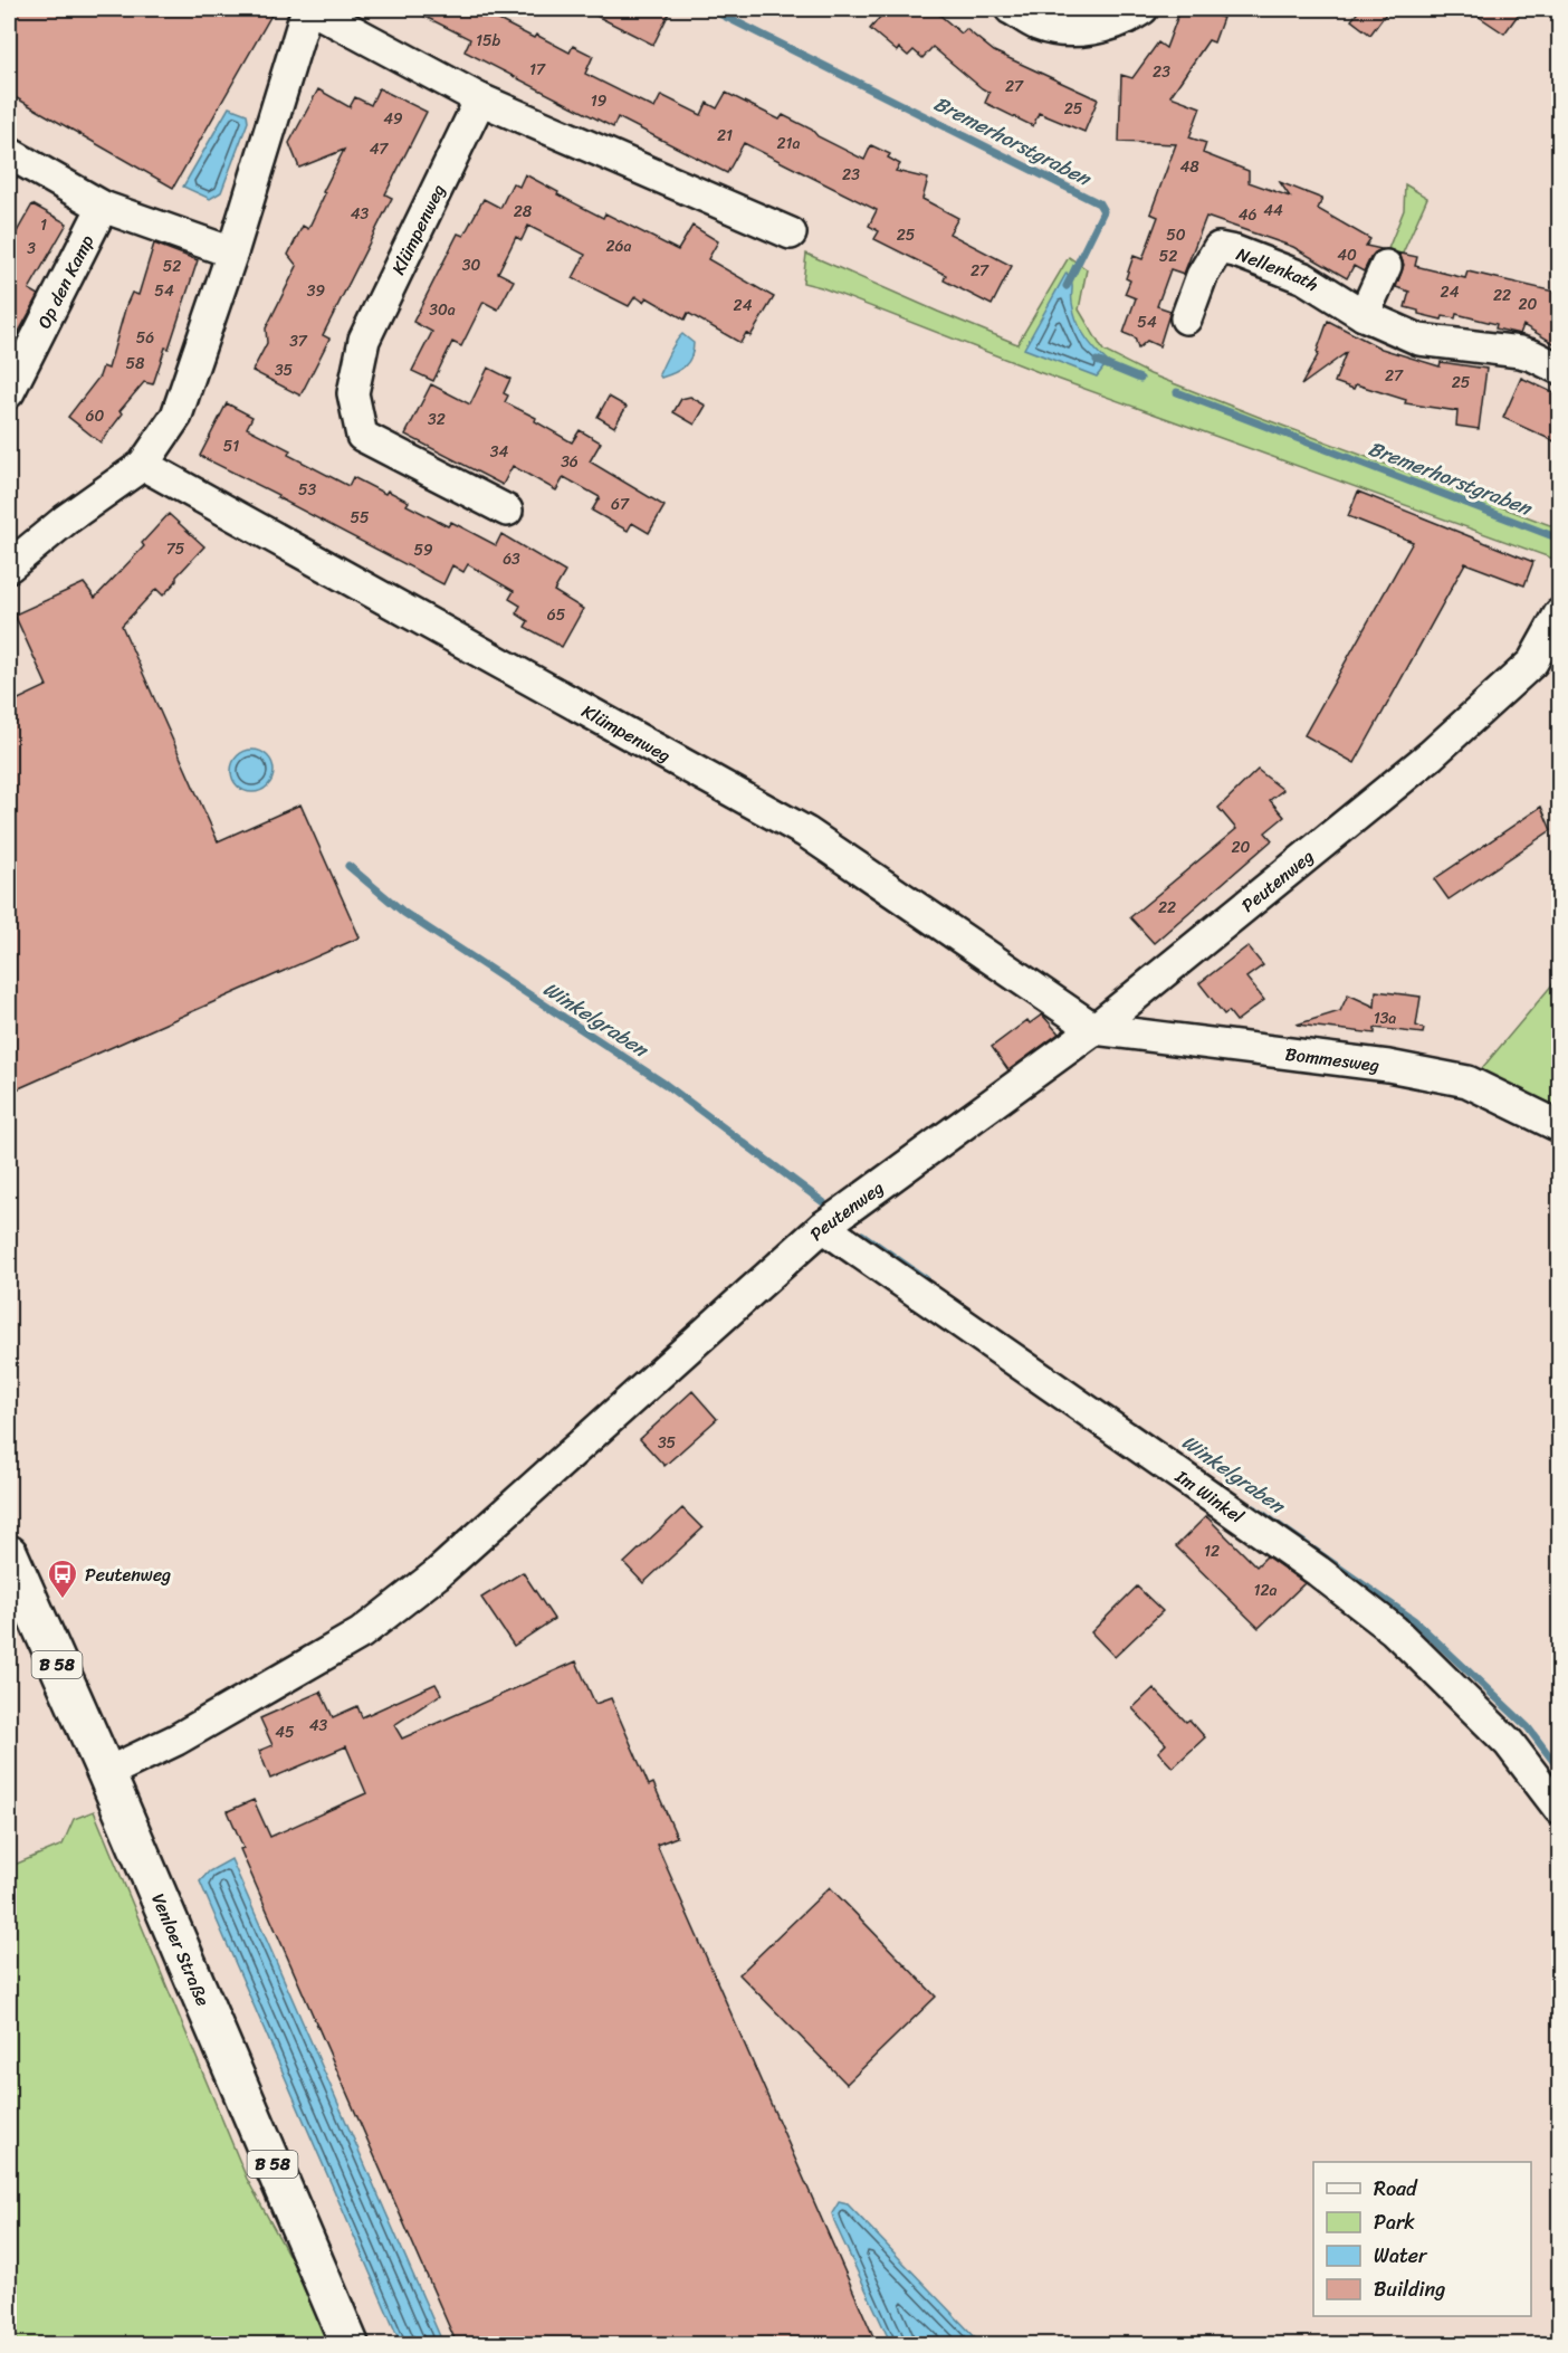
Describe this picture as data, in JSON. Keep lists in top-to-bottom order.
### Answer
{
  "streets": {
    "main road": ["B 58", "Venloer Straße"],
    "street": [
      "Klümpenweg",
      "Nellenkath",
      "Op den Kamp",
      "Peutenweg",
      "Bommesweg",
      "Im Winkel"
    ]
  },
  "crossings": [
    ["Klümpenweg", "Peutenweg"],
    ["Klümpenweg", "Bommesweg"],
    ["Peutenweg", "Bommesweg"],
    ["Peutenweg", "Im Winkel"],
    ["Peutenweg", "Venloer Straße"]
  ],
  "water": ["Bremerhorstgraben", "Winkelgraben"],
  "places": {
    "bus stop": ["Peutenweg"]
  },
  "house_numbers": [
    "15b",
    "17",
    "23",
    "27",
    "19",
    "25",
    "49",
    "21",
    "21a",
    "47",
    "48",
    "23",
    "44",
    "28",
    "43",
    "46",
    "1",
    "25",
    "50",
    "26a",
    "3",
    "40",
    "52",
    "30",
    "52",
    "27",
    "54",
    "39",
    "24",
    "22",
    "20",
    "24",
    "30a",
    "54",
    "56",
    "37",
    "58",
    "35",
    "27",
    "25",
    "60",
    "32",
    "51",
    "34",
    "36",
    "53",
    "67",
    "55",
    "75",
    "59",
    "63",
    "65",
    "20",
    "22",
    "13a",
    "35",
    "12",
    "12a",
    "43",
    "45"
  ],
  "legend": [
    "Road",
    "Park",
    "Water",
    "Building"
  ]
}
